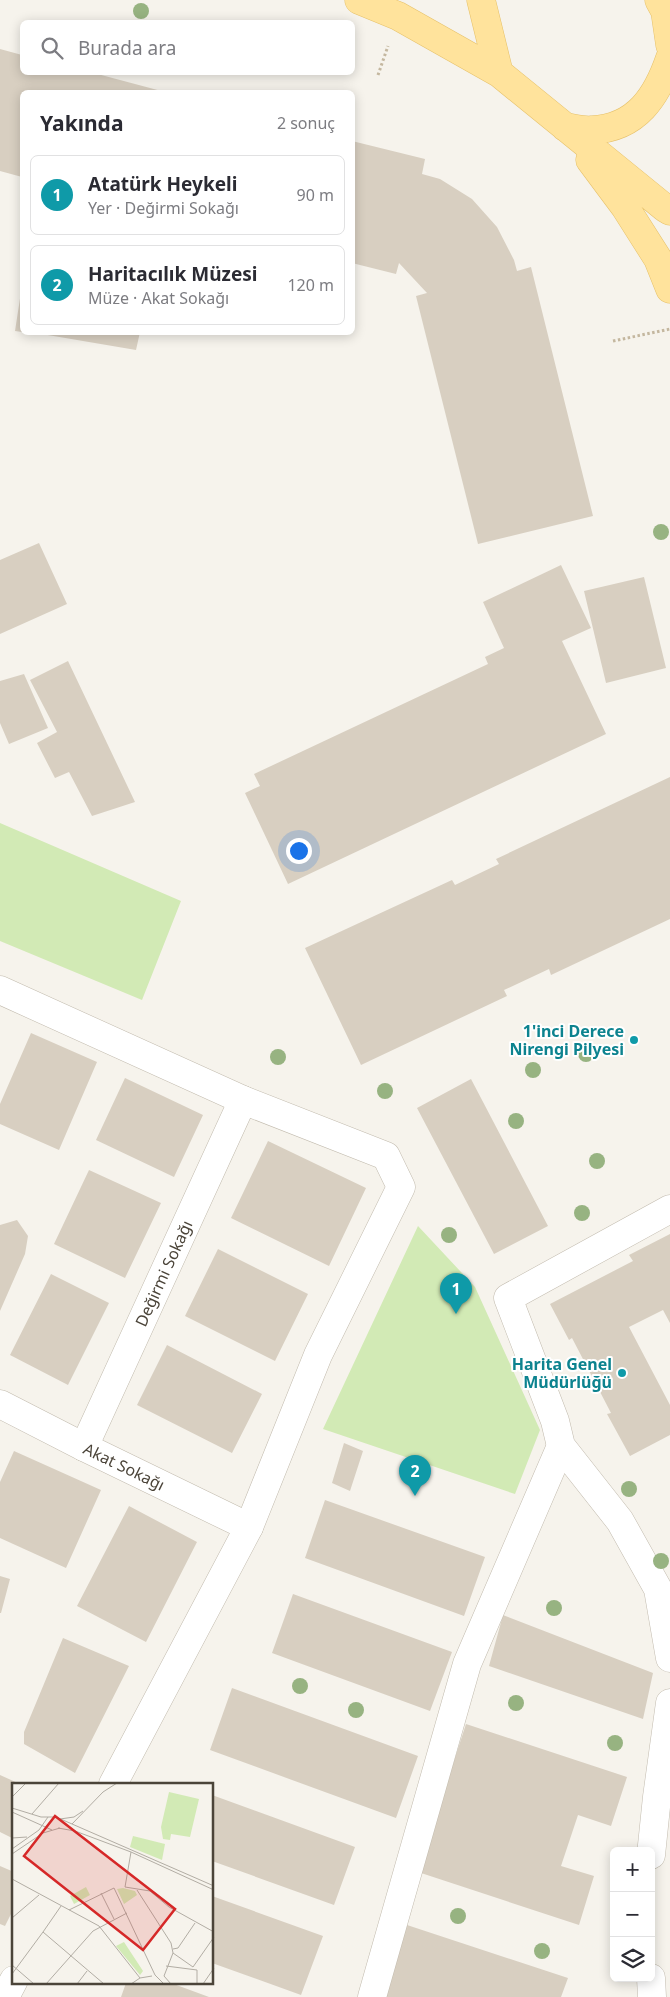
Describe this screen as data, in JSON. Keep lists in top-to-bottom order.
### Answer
{
  "streets": {
    "street": ["Değirmi Sokağı", "Akat Sokağı"]
  },
  "crossings": [
    ["Değirmi Sokağı", "Akat Sokağı"]
  ],
  "places": ["1'inci Derece Nirengi Pilyesi", "Harita Genel Müdürlüğü"],
  "page": {
    "search": "Burada ara",
    "heading": ["Yakında", "2 sonuç"],
    "list": [
      {
        "mark": "1",
        "name": "Atatürk Heykeli",
        "note": "Yer · Değirmi Sokağı",
        "value": "90 m"
      },
      {
        "mark": "2",
        "name": "Haritacılık Müzesi",
        "note": "Müze · Akat Sokağı",
        "value": "120 m"
      }
    ],
    "pins": ["1", "2"],
    "map_buttons": ["+", "−"]
  }
}
